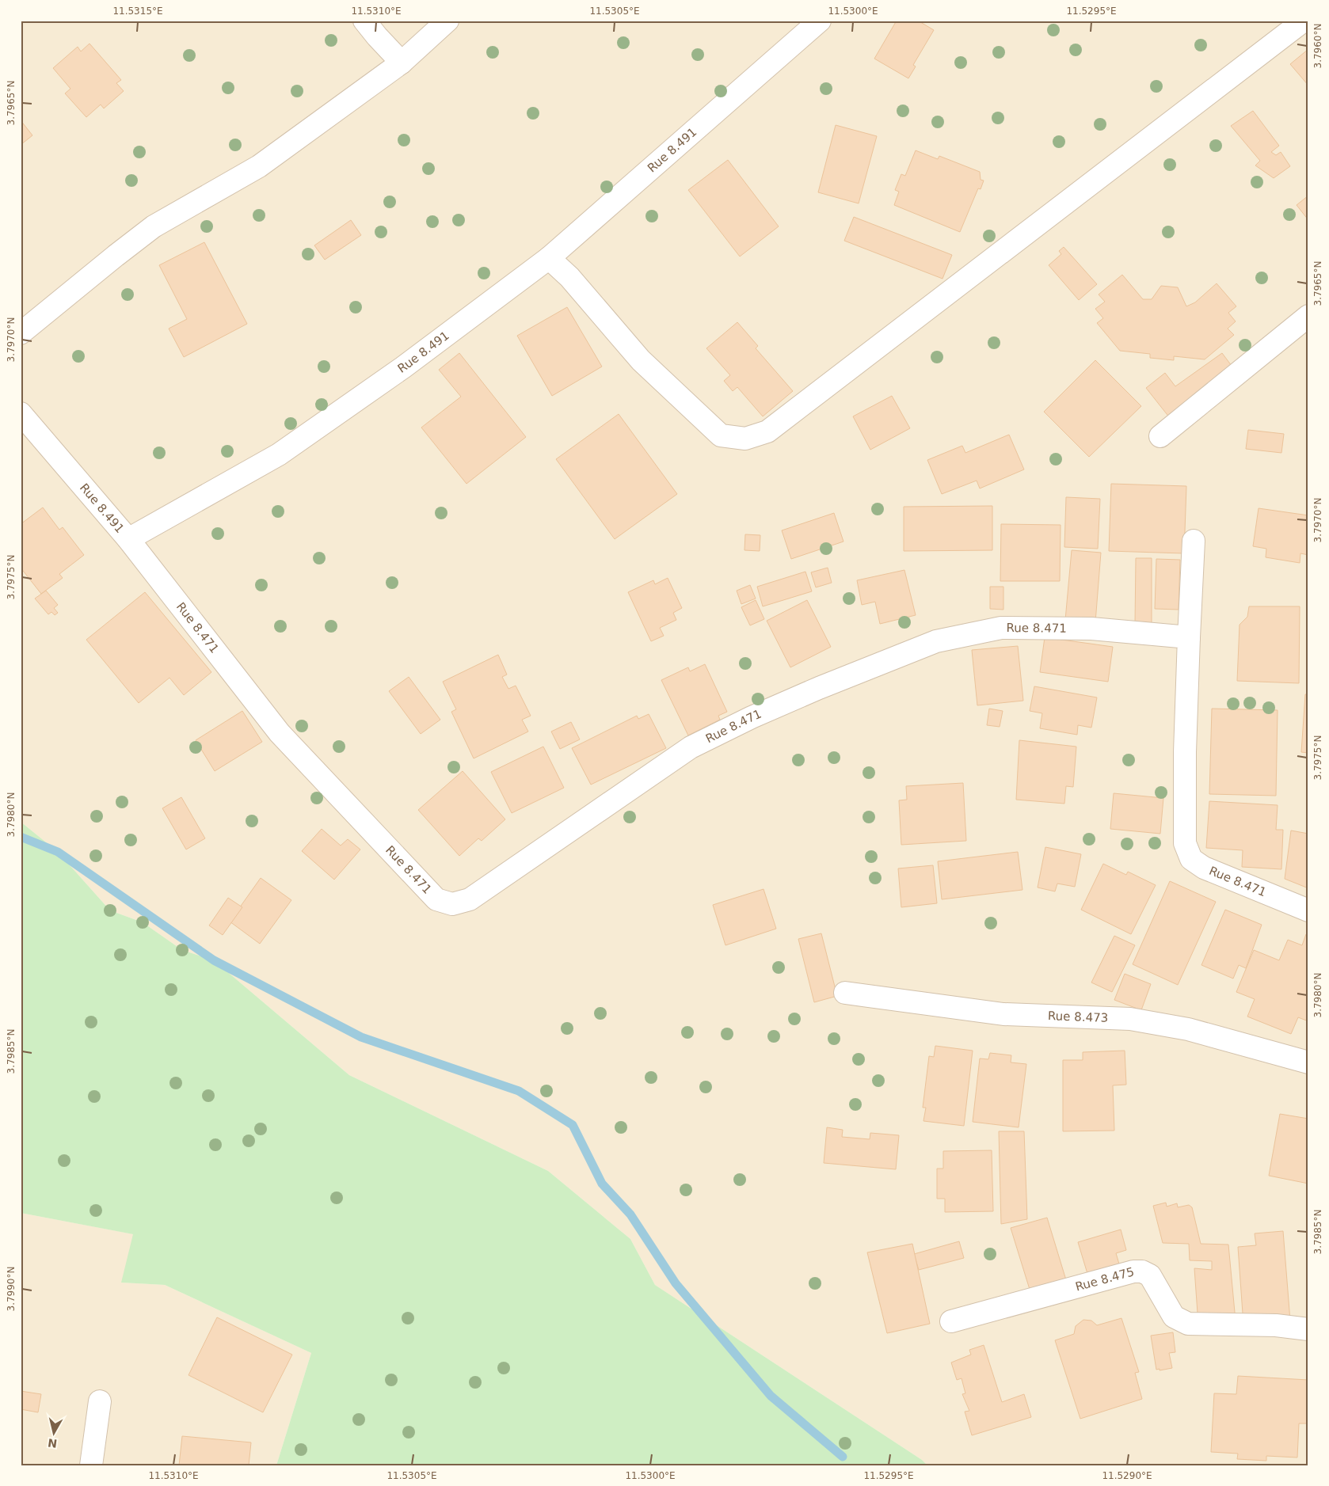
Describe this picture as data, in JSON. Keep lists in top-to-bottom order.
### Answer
{
  "streets": {
    "street": [
      "Rue 8.491",
      "Rue 8.471",
      "Rue 8.473",
      "Rue 8.475"
    ]
  },
  "crossings": [
    ["Rue 8.491", "Rue 8.471"]
  ],
  "north": "bottom",
  "coordinates": [
    "11.5315°E",
    "11.5310°E",
    "11.5305°E",
    "11.5300°E",
    "11.5295°E",
    "3.7960°N",
    "3.7965°N",
    "3.7970°N",
    "3.7975°N",
    "3.7980°N",
    "3.7985°N",
    "3.7990°N",
    "11.5290°E"
  ]
}
